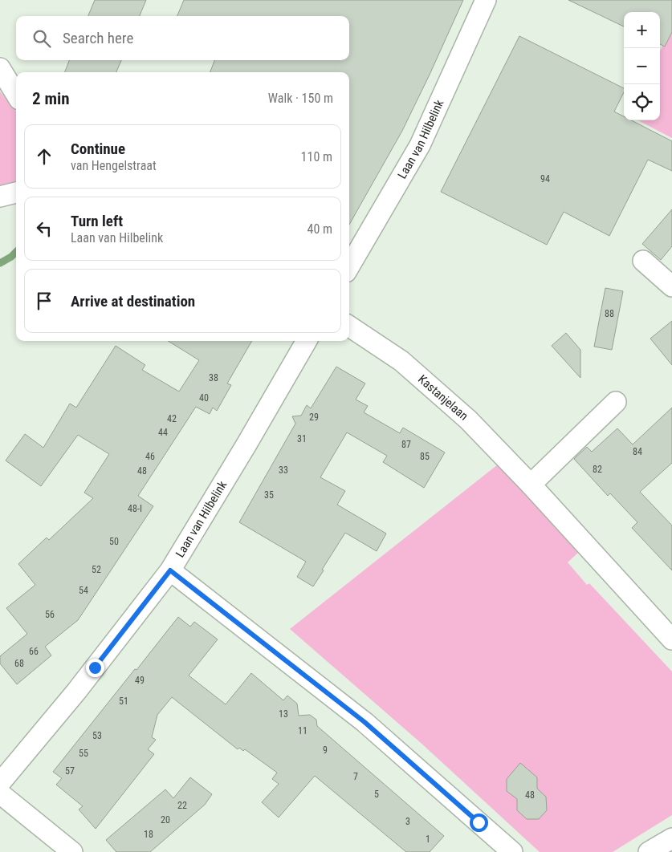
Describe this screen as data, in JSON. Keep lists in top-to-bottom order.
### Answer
{
  "streets": {
    "street": ["Laan van Hilbelink", "Kastanjelaan"]
  },
  "house_numbers": [
    "94",
    "88",
    "38",
    "40",
    "29",
    "42",
    "44",
    "31",
    "87",
    "84",
    "46",
    "85",
    "82",
    "33",
    "48",
    "35",
    "48-I",
    "50",
    "52",
    "54",
    "56",
    "66",
    "68",
    "49",
    "51",
    "13",
    "11",
    "53",
    "9",
    "55",
    "57",
    "7",
    "5",
    "48",
    "22",
    "20",
    "3",
    "18",
    "1"
  ],
  "page": {
    "map_buttons": ["+", "−"],
    "search": "Search here",
    "heading": ["2 min", "Walk · 150 m"],
    "list": [
      ["Continue", "van Hengelstraat", "110 m"],
      ["Turn left", "Laan van Hilbelink", "40 m"],
      "Arrive at destination"
    ]
  }
}
